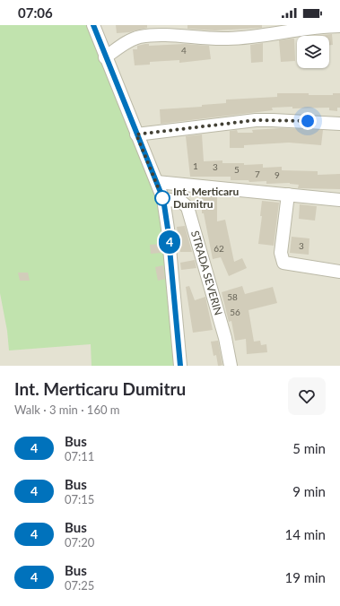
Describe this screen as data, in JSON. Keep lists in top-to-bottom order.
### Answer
{
  "streets": {
    "street": ["STRADA SEVERIN"]
  },
  "places": ["Int. Merticaru Dumitru"],
  "lines": ["bus line 4"],
  "house_numbers": [
    "4",
    "1",
    "3",
    "5",
    "7",
    "9",
    "3",
    "62",
    "58",
    "56"
  ],
  "page": {
    "status": "07:06",
    "on_map": "4",
    "heading": ["Int. Merticaru Dumitru", "Walk · 3 min · 160 m"],
    "list": [
      {
        "mark": "4",
        "name": "Bus",
        "note": "07:11",
        "value": "5 min"
      },
      {
        "mark": "4",
        "name": "Bus",
        "note": "07:15",
        "value": "9 min"
      },
      {
        "mark": "4",
        "name": "Bus",
        "note": "07:20",
        "value": "14 min"
      },
      {
        "mark": "4",
        "name": "Bus",
        "note": "07:25",
        "value": "19 min"
      }
    ]
  }
}
